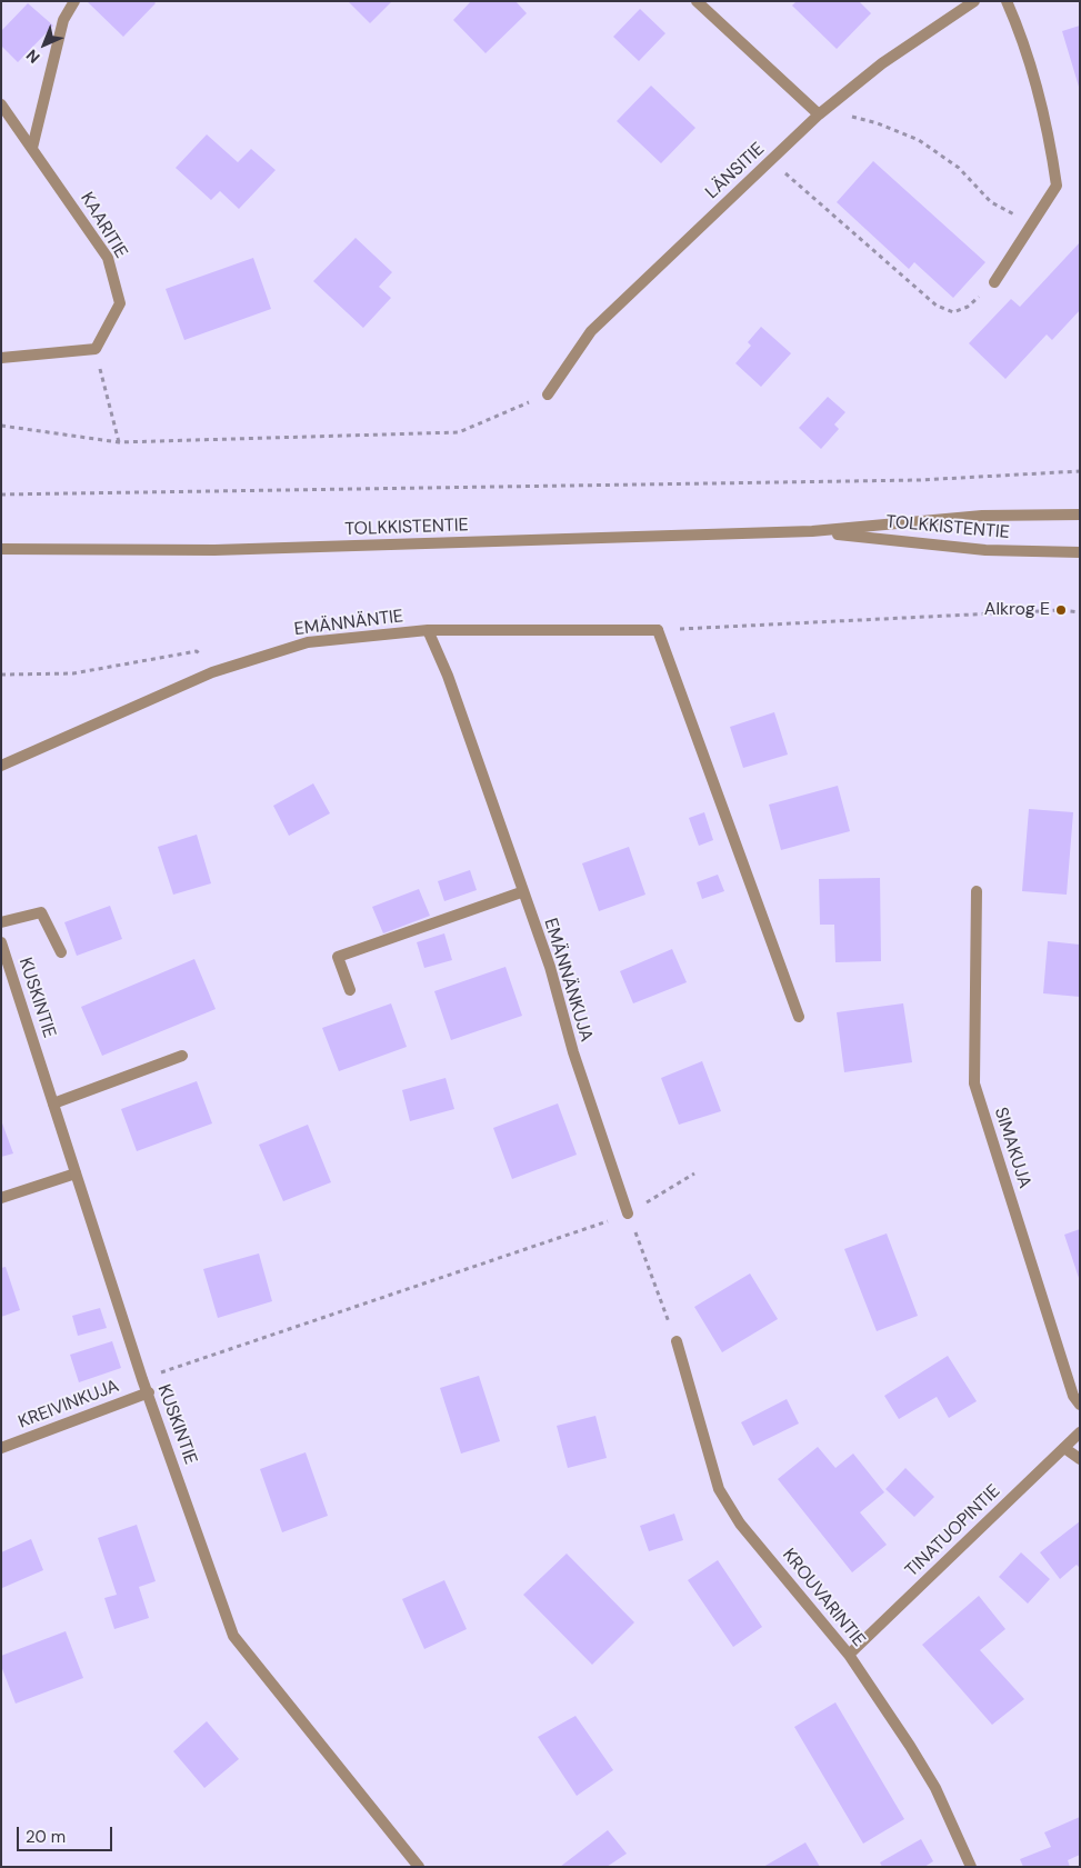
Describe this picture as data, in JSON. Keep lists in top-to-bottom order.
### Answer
{
  "streets": {
    "street": [
      "LÄNSITIE",
      "KAARITIE",
      "TOLKKISTENTIE",
      "EMÄNNÄNTIE",
      "EMÄNNÄNKUJA",
      "KUSKINTIE",
      "SIMAKUJA",
      "KREIVINKUJA",
      "TINATUOPINTIE",
      "KROUVARINTIE"
    ]
  },
  "crossings": [
    ["EMÄNNÄNTIE", "EMÄNNÄNKUJA"],
    ["KUSKINTIE", "KREIVINKUJA"],
    ["TINATUOPINTIE", "KROUVARINTIE"]
  ],
  "places": ["Alkrog E"],
  "scale_bar": "20 m",
  "north": "bottom left"
}
